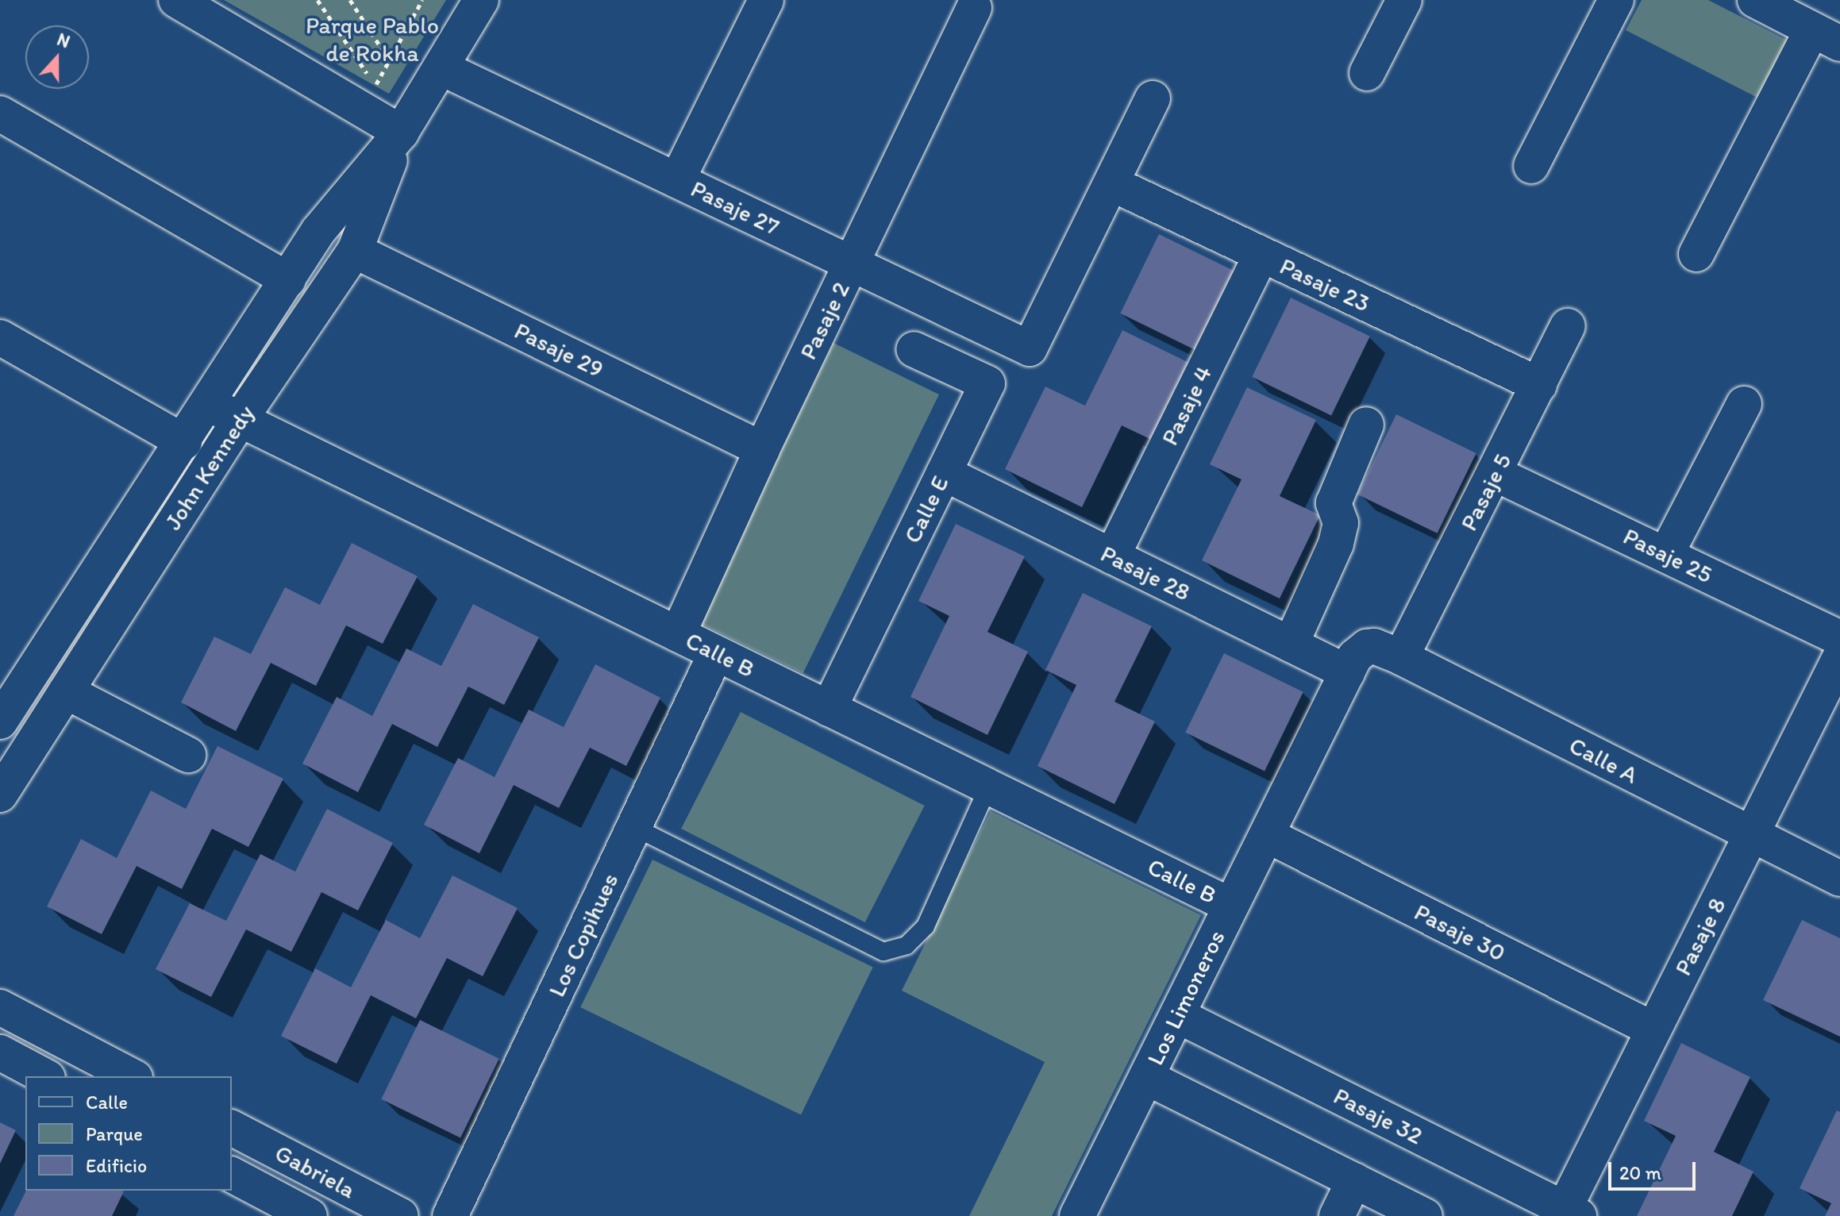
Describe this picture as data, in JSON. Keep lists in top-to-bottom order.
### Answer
{
  "streets": {
    "street": [
      "Pasaje 27",
      "Pasaje 23",
      "Pasaje 2",
      "Pasaje 29",
      "Pasaje 4",
      "John Kennedy",
      "Pasaje 5",
      "Calle E",
      "Pasaje 25",
      "Pasaje 28",
      "Calle B",
      "Calle A",
      "Pasaje 30",
      "Los Copihues",
      "Pasaje 8",
      "Los Limoneros",
      "Pasaje 32",
      "Gabriela"
    ]
  },
  "crossings": [
    ["Pasaje 27", "Pasaje 23"],
    ["Pasaje 27", "Pasaje 2"],
    ["Pasaje 27", "John Kennedy"],
    ["Pasaje 23", "Pasaje 4"],
    ["Pasaje 23", "Pasaje 5"],
    ["Pasaje 2", "Pasaje 29"],
    ["Pasaje 2", "Calle B"],
    ["Pasaje 29", "John Kennedy"],
    ["Pasaje 4", "Pasaje 28"],
    ["John Kennedy", "Calle B"],
    ["Pasaje 5", "Pasaje 25"],
    ["Pasaje 5", "Calle A"],
    ["Calle E", "Pasaje 28"],
    ["Calle E", "Calle B"],
    ["Pasaje 28", "Calle A"],
    ["Pasaje 28", "Los Limoneros"],
    ["Calle B", "Los Copihues"],
    ["Calle B", "Los Limoneros"],
    ["Calle A", "Pasaje 8"],
    ["Calle A", "Los Limoneros"],
    ["Pasaje 30", "Pasaje 8"],
    ["Pasaje 30", "Los Limoneros"],
    ["Pasaje 8", "Pasaje 32"],
    ["Los Limoneros", "Pasaje 32"]
  ],
  "parks": ["Parque Pablo de Rokha"],
  "legend": ["Calle", "Parque", "Edificio"],
  "scale_bar": "20 m",
  "north": "top"
}
